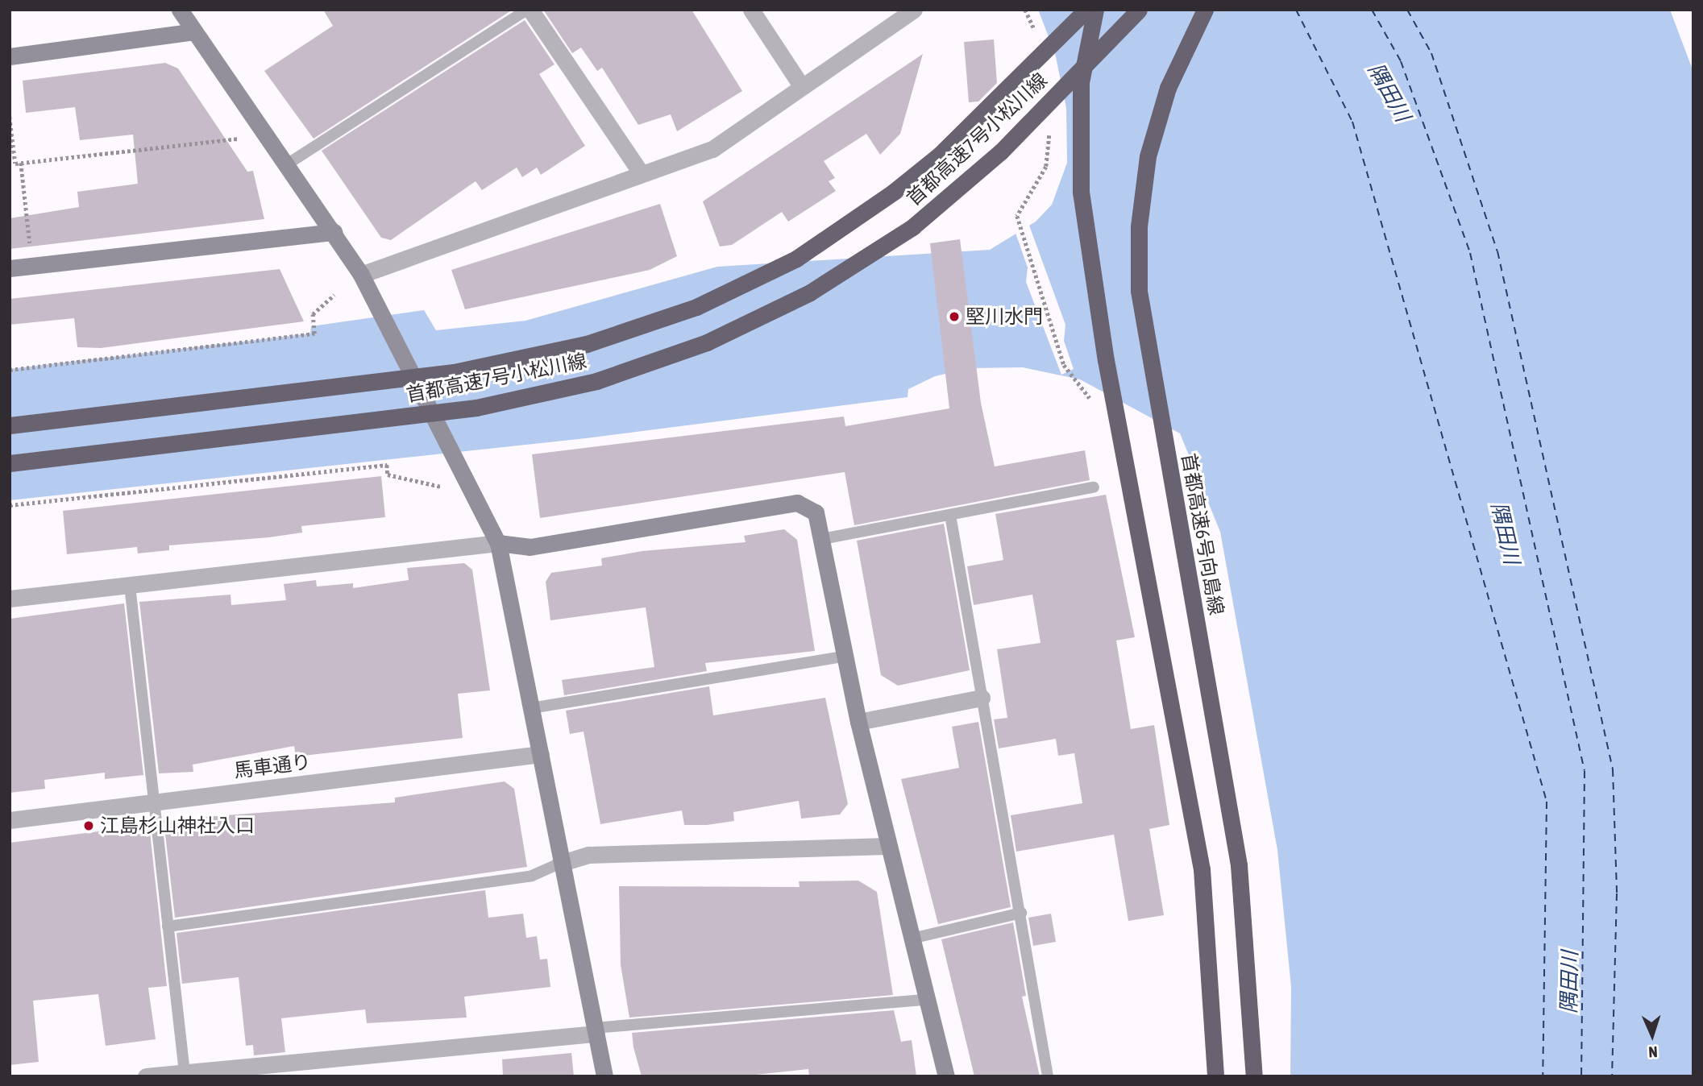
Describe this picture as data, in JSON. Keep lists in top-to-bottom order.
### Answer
{
  "streets": {
    "highway": ["首都高速7号小松川線", "首都高速6号向島線"],
    "street": ["馬車通り"]
  },
  "water": ["隅田川"],
  "places": ["堅川水門", "江島杉山神社入口"],
  "north": "bottom"
}
